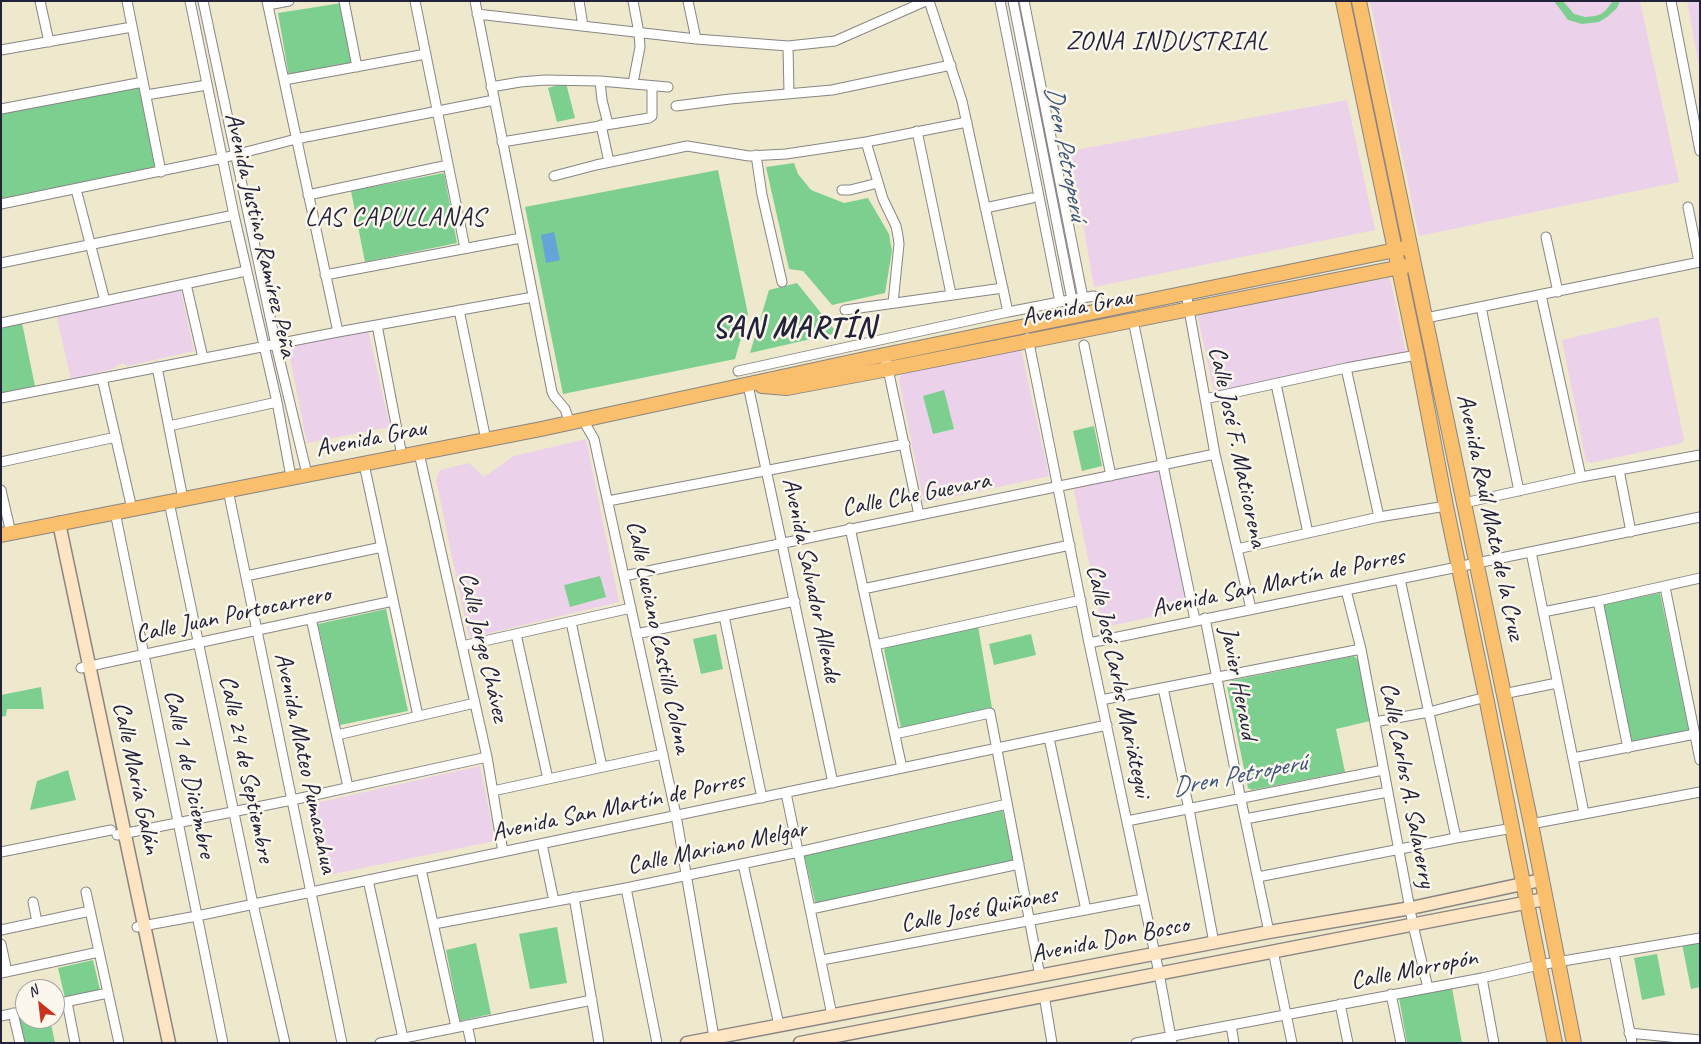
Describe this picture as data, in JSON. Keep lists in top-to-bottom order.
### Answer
{
  "streets": {
    "main road": ["Avenida Grau", "Avenida Raúl Mata de la Cruz"],
    "street": [
      "Avenida Justino Ramírez Peña",
      "Calle José F. Maticorena",
      "Calle Che Guevara",
      "Avenida Salvador Allende",
      "Avenida San Martín de Porres",
      "Calle Juan Portocarrero",
      "Calle Luciano Castillo Colona",
      "Calle Jorge Chávez",
      "Calle José Carlos Mariátegui",
      "Javier Heraud",
      "Avenida Mateo Pumacahua",
      "Calle 24 de Septiembre",
      "Calle 1 de Diciembre",
      "Calle María Galán",
      "Calle Carlos A. Salaverry",
      "Calle Mariano Melgar",
      "Calle José Quiñones",
      "Avenida Don Bosco",
      "Calle Morropón"
    ]
  },
  "crossings": [
    ["Avenida Justino Ramírez Peña", "Avenida Grau"],
    ["Avenida Grau", "Calle José F. Maticorena"],
    ["Avenida Grau", "Avenida Raúl Mata de la Cruz"],
    ["Avenida Grau", "Avenida Salvador Allende"],
    ["Avenida Grau", "Calle Luciano Castillo Colona"],
    ["Avenida Grau", "Calle Jorge Chávez"],
    ["Avenida Grau", "Calle José Carlos Mariátegui"],
    ["Avenida Grau", "Avenida Mateo Pumacahua"],
    ["Avenida Grau", "Calle 24 de Septiembre"],
    ["Avenida Grau", "Calle 1 de Diciembre"],
    ["Avenida Grau", "Calle María Galán"],
    ["Calle José F. Maticorena", "Calle Che Guevara"],
    ["Calle José F. Maticorena", "Avenida San Martín de Porres"],
    ["Calle Che Guevara", "Avenida Salvador Allende"],
    ["Calle Che Guevara", "Calle Luciano Castillo Colona"],
    ["Calle Che Guevara", "Calle José Carlos Mariátegui"],
    ["Avenida Raúl Mata de la Cruz", "Avenida San Martín de Porres"],
    ["Avenida Raúl Mata de la Cruz", "Avenida Don Bosco"],
    ["Avenida Raúl Mata de la Cruz", "Calle Morropón"],
    ["Avenida Salvador Allende", "Avenida San Martín de Porres"],
    ["Avenida San Martín de Porres", "Calle Luciano Castillo Colona"],
    ["Avenida San Martín de Porres", "Calle Jorge Chávez"],
    ["Avenida San Martín de Porres", "Calle José Carlos Mariátegui"],
    ["Avenida San Martín de Porres", "Javier Heraud"],
    ["Avenida San Martín de Porres", "Avenida Mateo Pumacahua"],
    ["Avenida San Martín de Porres", "Calle 24 de Septiembre"],
    ["Avenida San Martín de Porres", "Calle 1 de Diciembre"],
    ["Avenida San Martín de Porres", "Calle María Galán"],
    ["Avenida San Martín de Porres", "Calle Carlos A. Salaverry"],
    ["Calle Juan Portocarrero", "Avenida Mateo Pumacahua"],
    ["Calle Juan Portocarrero", "Calle 24 de Septiembre"],
    ["Calle Juan Portocarrero", "Calle 1 de Diciembre"],
    ["Calle Juan Portocarrero", "Calle María Galán"],
    ["Calle Luciano Castillo Colona", "Calle Mariano Melgar"],
    ["Calle Luciano Castillo Colona", "Avenida Don Bosco"],
    ["Calle José Carlos Mariátegui", "Calle José Quiñones"],
    ["Calle José Carlos Mariátegui", "Avenida Don Bosco"],
    ["Calle José Carlos Mariátegui", "Calle Morropón"],
    ["Javier Heraud", "Avenida Don Bosco"],
    ["Calle Carlos A. Salaverry", "Avenida Don Bosco"],
    ["Calle Carlos A. Salaverry", "Calle Morropón"]
  ],
  "districts": ["ZONA INDUSTRIAL", "LAS CAPULLANAS", "SAN MARTÍN"],
  "water": ["Dren Petroperú"],
  "north": "top left"
}
